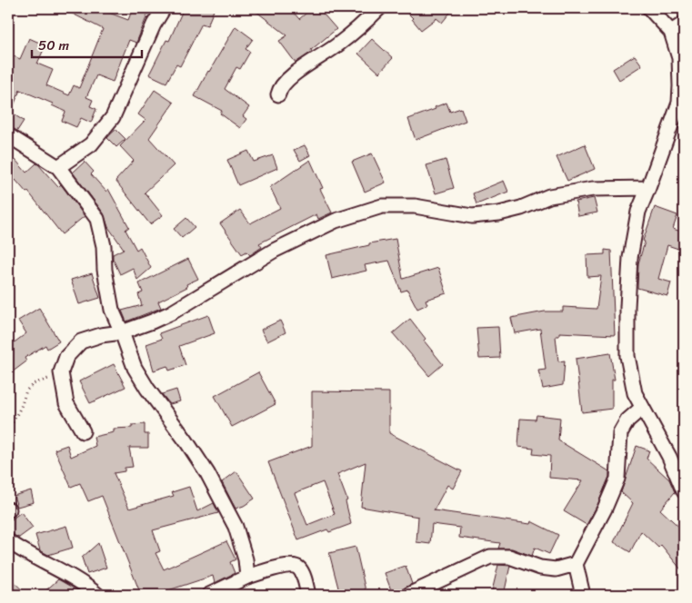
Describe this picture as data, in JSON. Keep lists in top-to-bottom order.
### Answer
{
  "scale_bar": "50 m"
}
